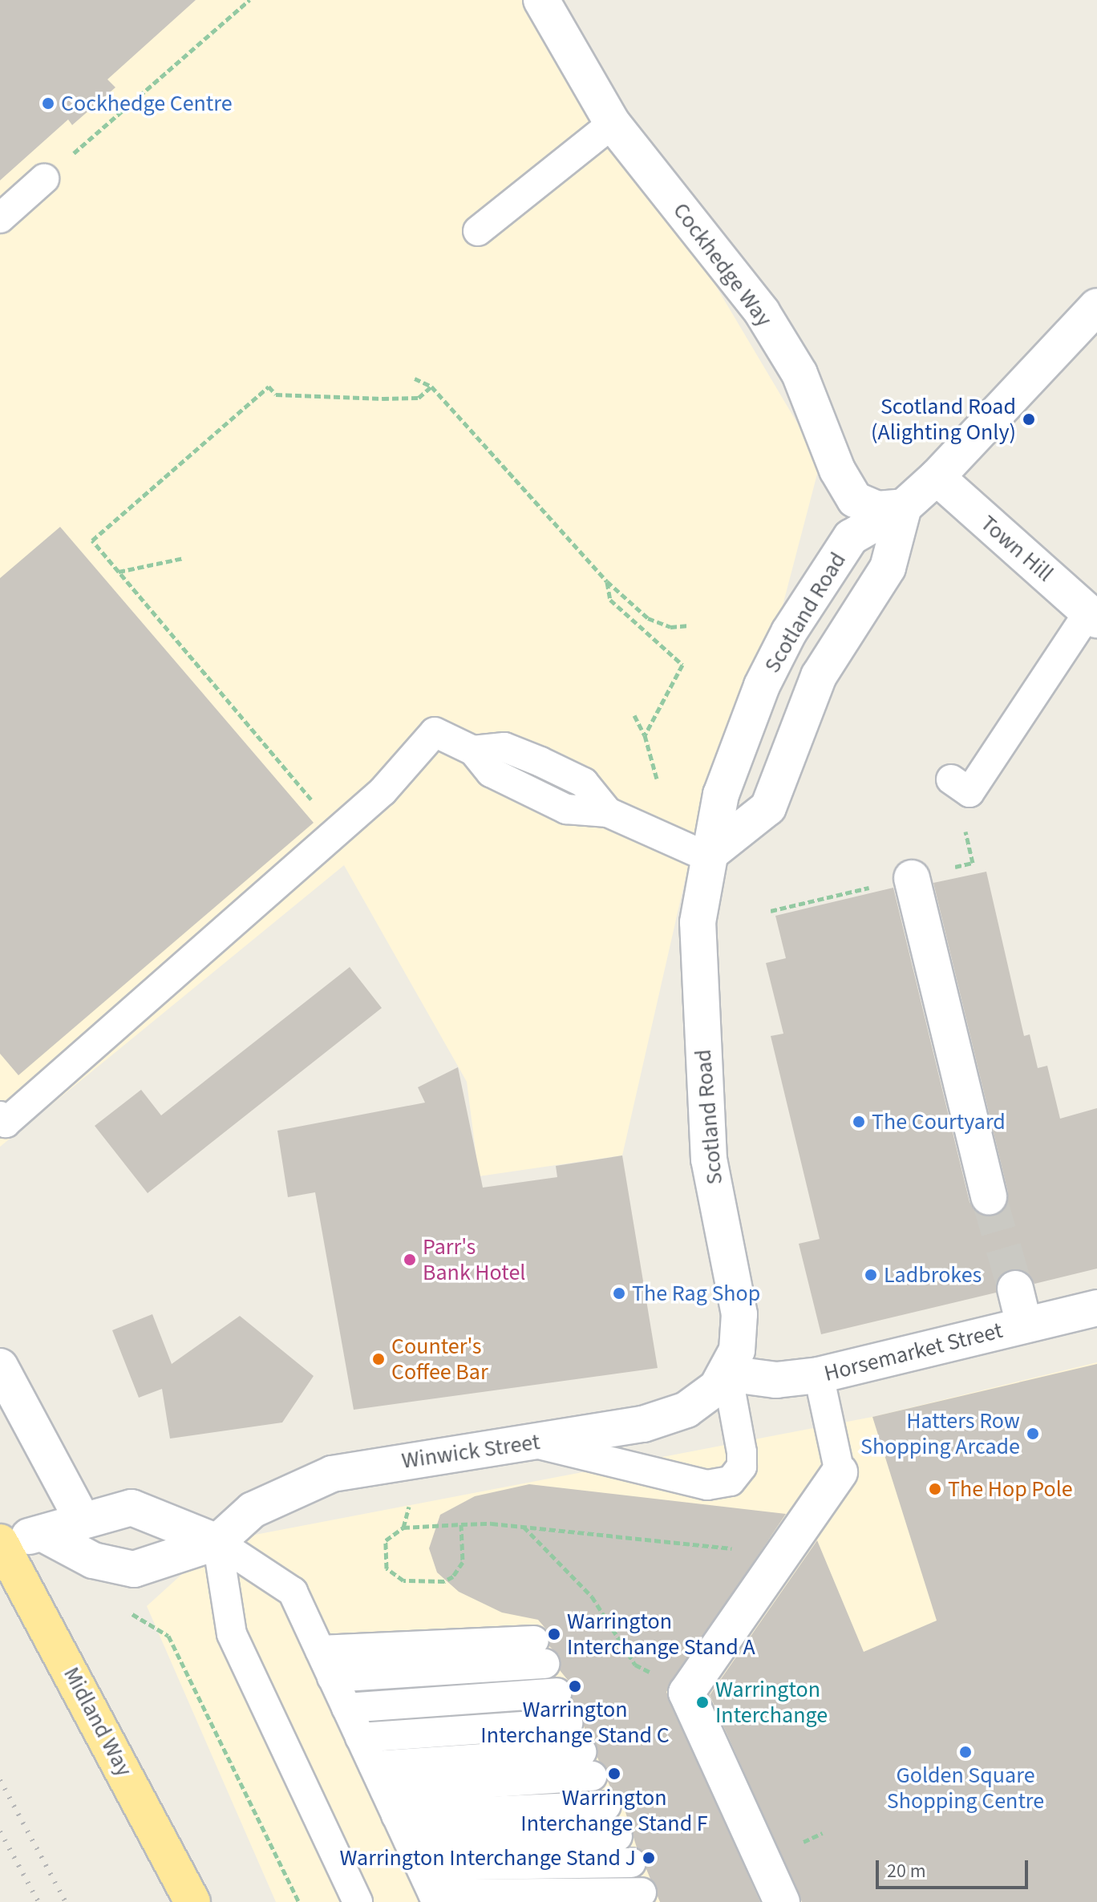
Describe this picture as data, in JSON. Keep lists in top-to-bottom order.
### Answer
{
  "streets": {
    "highway": ["Midland Way"],
    "street": [
      "Cockhedge Way",
      "Town Hill",
      "Scotland Road",
      "Horsemarket Street",
      "Winwick Street"
    ]
  },
  "crossings": [
    ["Cockhedge Way", "Scotland Road"],
    ["Town Hill", "Scotland Road"],
    ["Scotland Road", "Horsemarket Street"],
    ["Scotland Road", "Winwick Street"],
    ["Horsemarket Street", "Winwick Street"]
  ],
  "places": [
    "Cockhedge Centre",
    "Scotland Road (Alighting Only)",
    "The Courtyard",
    "Parr's Bank Hotel",
    "Ladbrokes",
    "The Rag Shop",
    "Counter's Coffee Bar",
    "Hatters Row Shopping Arcade",
    "The Hop Pole",
    "Warrington Interchange Stand A",
    "Warrington Interchange Stand C",
    "Warrington Interchange",
    "Golden Square Shopping Centre",
    "Warrington Interchange Stand F",
    "Warrington Interchange Stand J"
  ],
  "scale_bar": "20 m"
}
